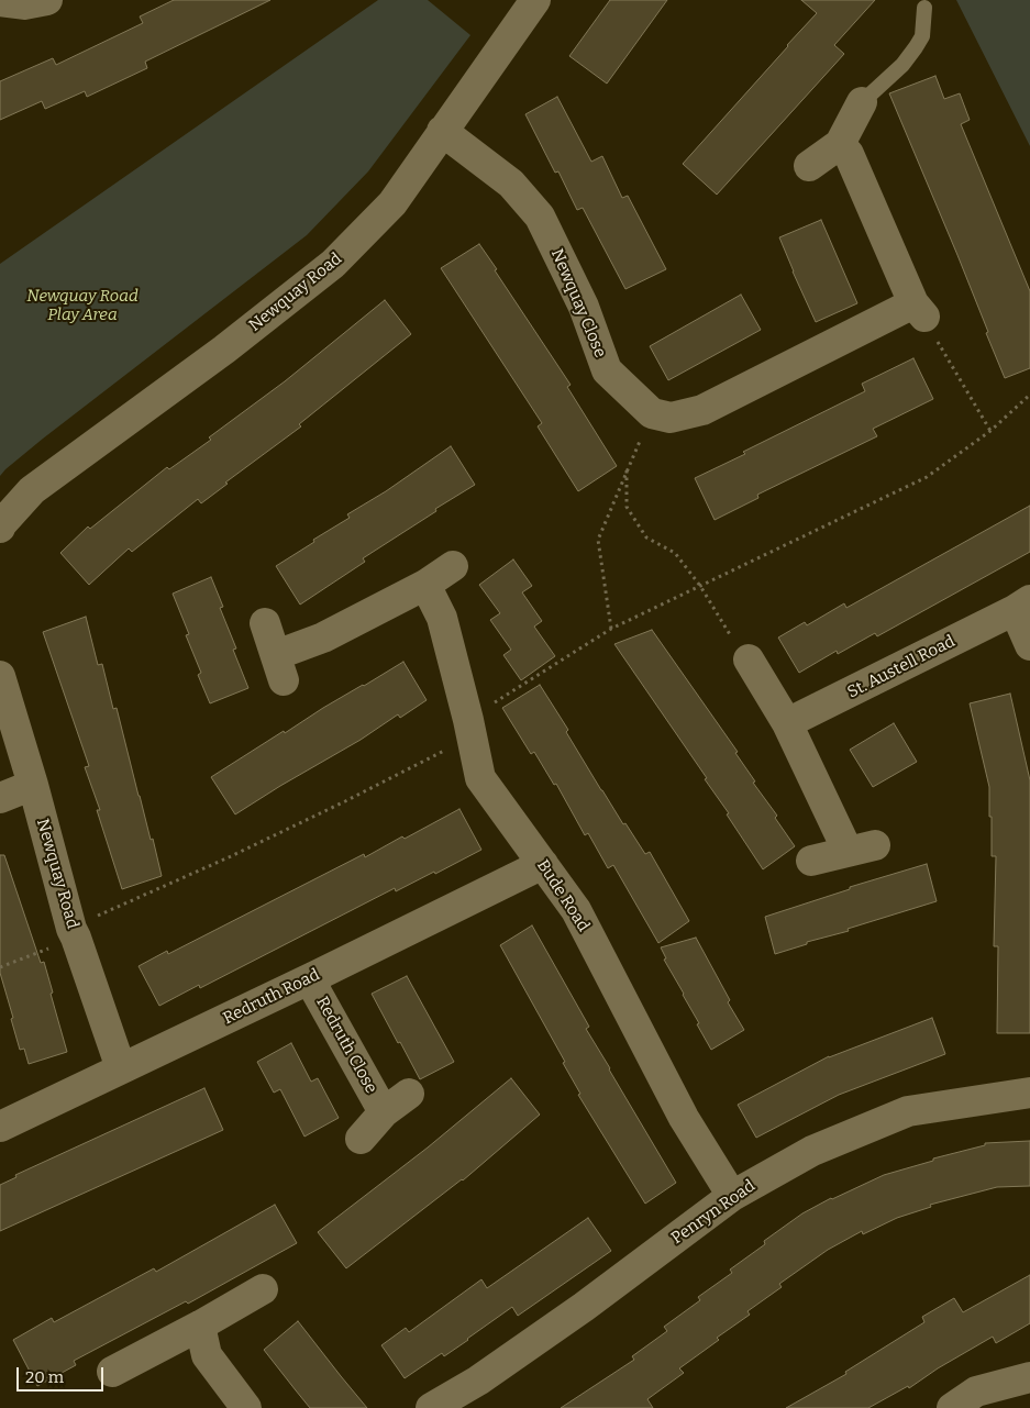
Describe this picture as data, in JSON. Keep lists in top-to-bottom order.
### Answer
{
  "streets": {
    "street": [
      "Newquay Road",
      "Newquay Close",
      "St. Austell Road",
      "Bude Road",
      "Redruth Road",
      "Redruth Close",
      "Penryn Road"
    ]
  },
  "crossings": [
    ["Newquay Road", "Newquay Close"],
    ["Newquay Road", "Redruth Road"],
    ["Bude Road", "Redruth Road"],
    ["Bude Road", "Penryn Road"],
    ["Redruth Road", "Redruth Close"]
  ],
  "parks": ["Newquay Road Play Area"],
  "scale_bar": "20 m"
}
